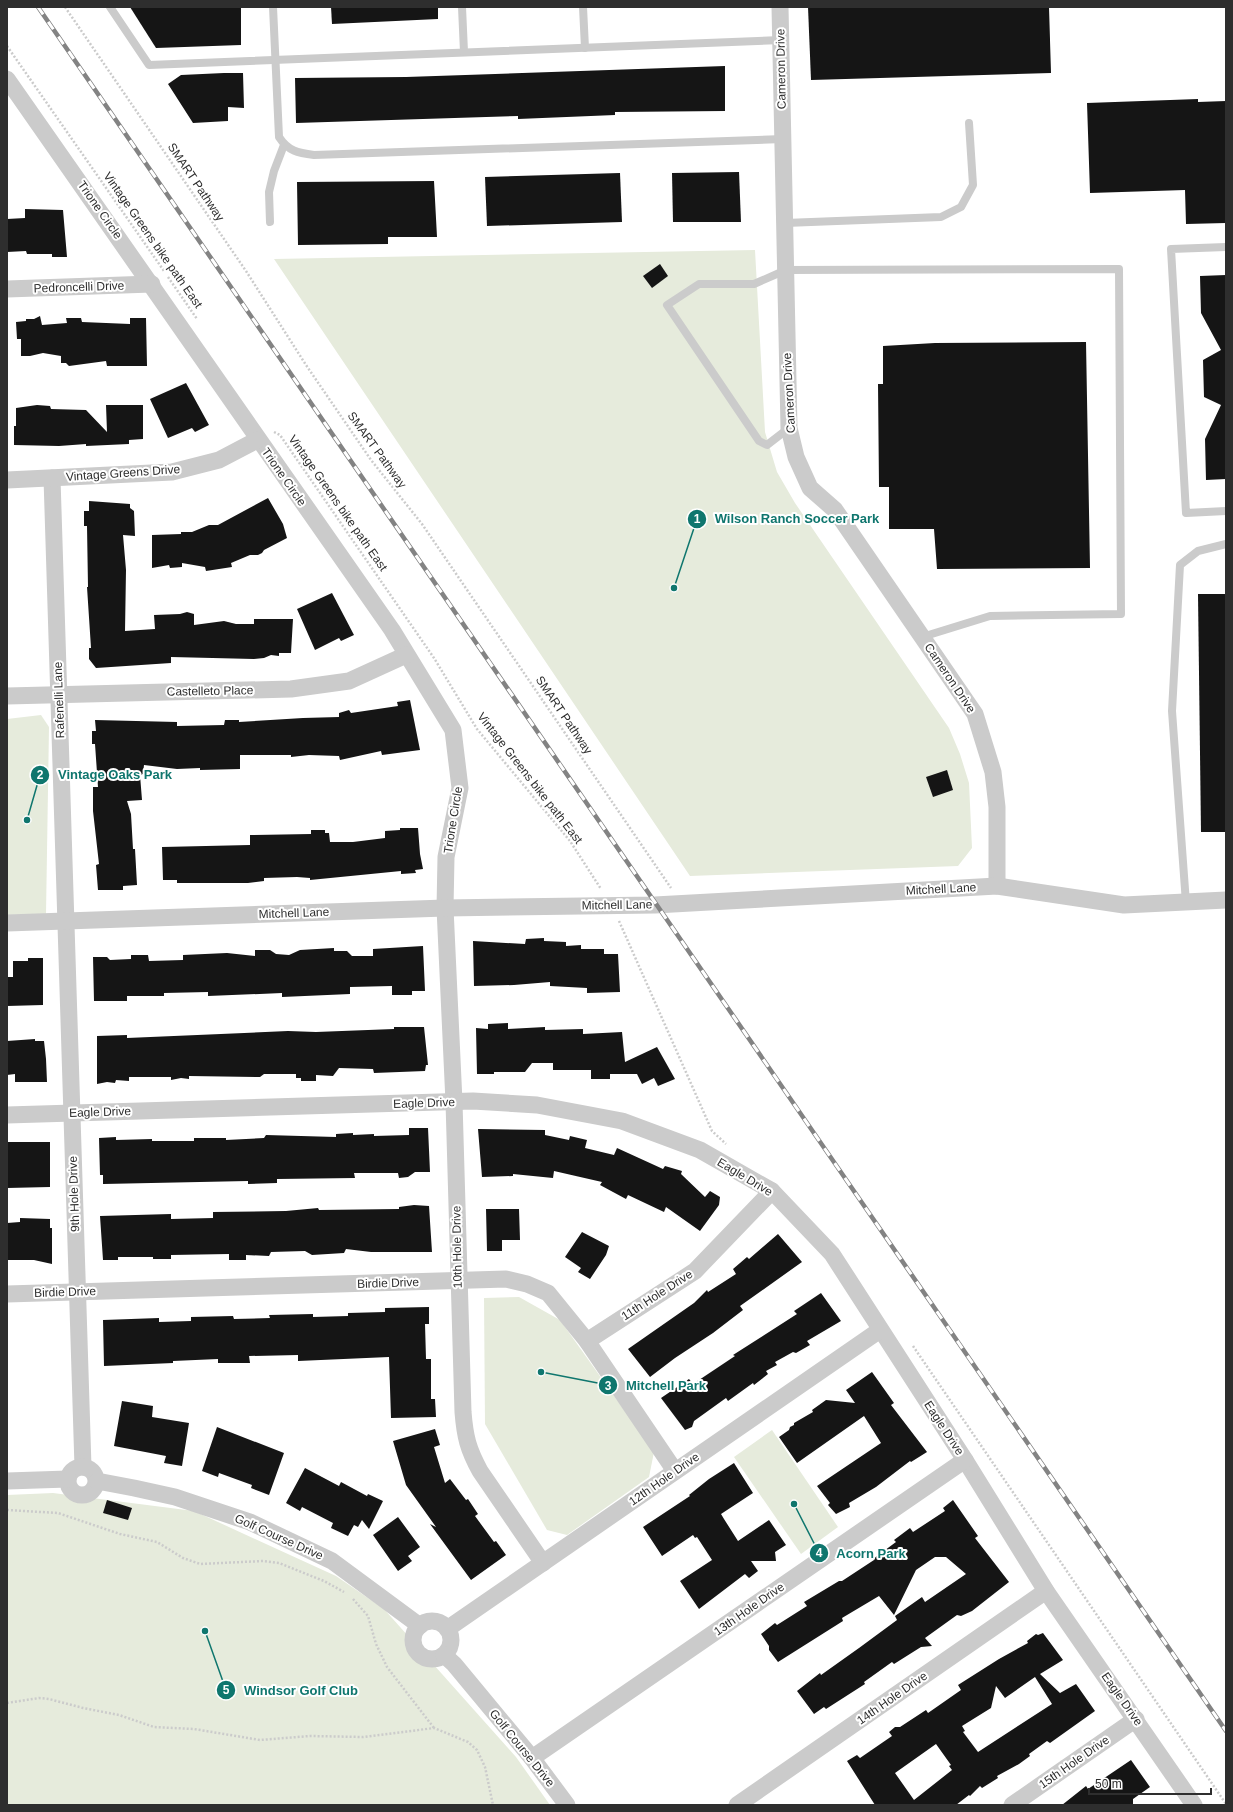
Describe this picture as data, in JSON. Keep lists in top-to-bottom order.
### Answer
{
  "streets": {
    "street": [
      "Cameron Drive",
      "Trione Circle",
      "Pedroncelli Drive",
      "Vintage Greens Drive",
      "Castelleto Place",
      "Rafenelli Lane",
      "Mitchell Lane",
      "Eagle Drive",
      "9th Hole Drive",
      "10th Hole Drive",
      "Birdie Drive",
      "11th Hole Drive",
      "12th Hole Drive",
      "Golf Course Drive",
      "13th Hole Drive",
      "14th Hole Drive",
      "15th Hole Drive"
    ],
    "path": ["SMART Pathway", "Vintage Greens bike path East"]
  },
  "crossings": [
    ["Cameron Drive", "Mitchell Lane"],
    ["SMART Pathway", "Mitchell Lane"],
    ["Trione Circle", "Vintage Greens bike path East"],
    ["Trione Circle", "Pedroncelli Drive"],
    ["Trione Circle", "Vintage Greens Drive"],
    ["Trione Circle", "Castelleto Place"],
    ["Trione Circle", "Mitchell Lane"],
    ["Trione Circle", "10th Hole Drive"],
    ["Vintage Greens bike path East", "Vintage Greens Drive"],
    ["Vintage Greens Drive", "Rafenelli Lane"],
    ["Castelleto Place", "Rafenelli Lane"],
    ["Rafenelli Lane", "Mitchell Lane"],
    ["Rafenelli Lane", "9th Hole Drive"],
    ["Mitchell Lane", "9th Hole Drive"],
    ["Mitchell Lane", "10th Hole Drive"],
    ["Eagle Drive", "9th Hole Drive"],
    ["Eagle Drive", "10th Hole Drive"],
    ["Eagle Drive", "11th Hole Drive"],
    ["Eagle Drive", "12th Hole Drive"],
    ["Eagle Drive", "13th Hole Drive"],
    ["Eagle Drive", "14th Hole Drive"],
    ["Eagle Drive", "15th Hole Drive"],
    ["9th Hole Drive", "Birdie Drive"],
    ["9th Hole Drive", "Golf Course Drive"],
    ["10th Hole Drive", "Birdie Drive"],
    ["10th Hole Drive", "12th Hole Drive"],
    ["Birdie Drive", "11th Hole Drive"],
    ["Birdie Drive", "12th Hole Drive"],
    ["12th Hole Drive", "Golf Course Drive"],
    ["Golf Course Drive", "13th Hole Drive"]
  ],
  "places": [
    "Wilson Ranch Soccer Park",
    "Vintage Oaks Park",
    "Mitchell Park",
    "Acorn Park",
    "Windsor Golf Club"
  ],
  "scale_bar": "50 m"
}
